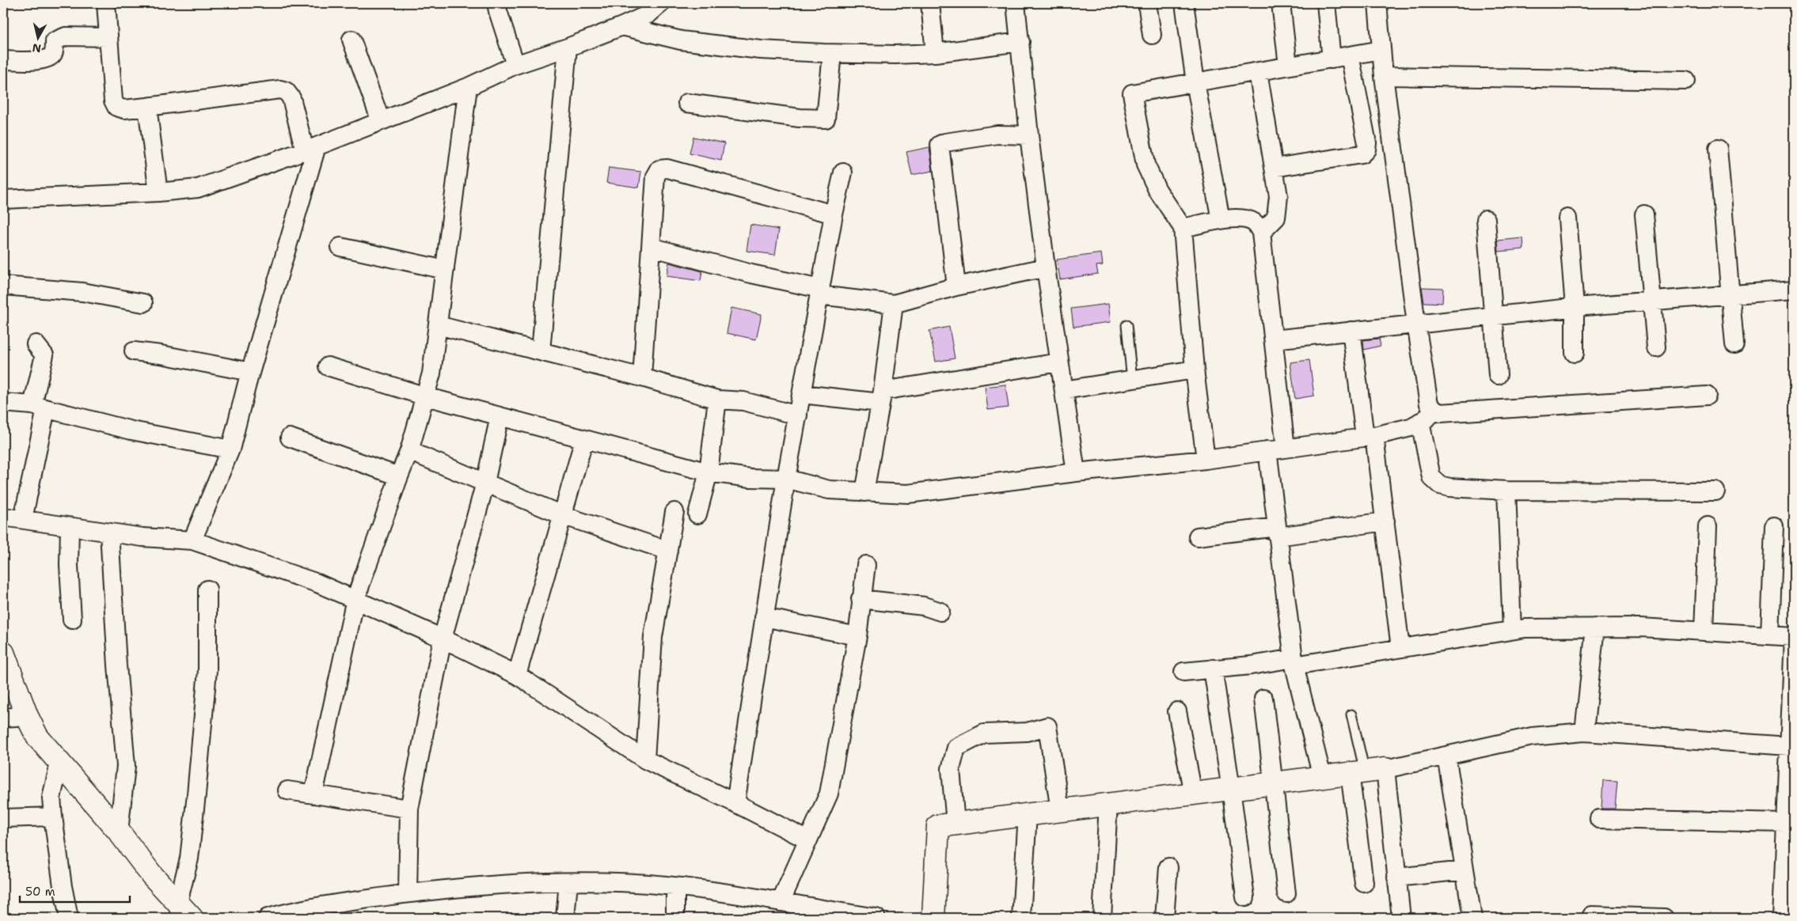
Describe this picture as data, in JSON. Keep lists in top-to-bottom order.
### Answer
{
  "scale_bar": "50 m",
  "north": "bottom"
}
